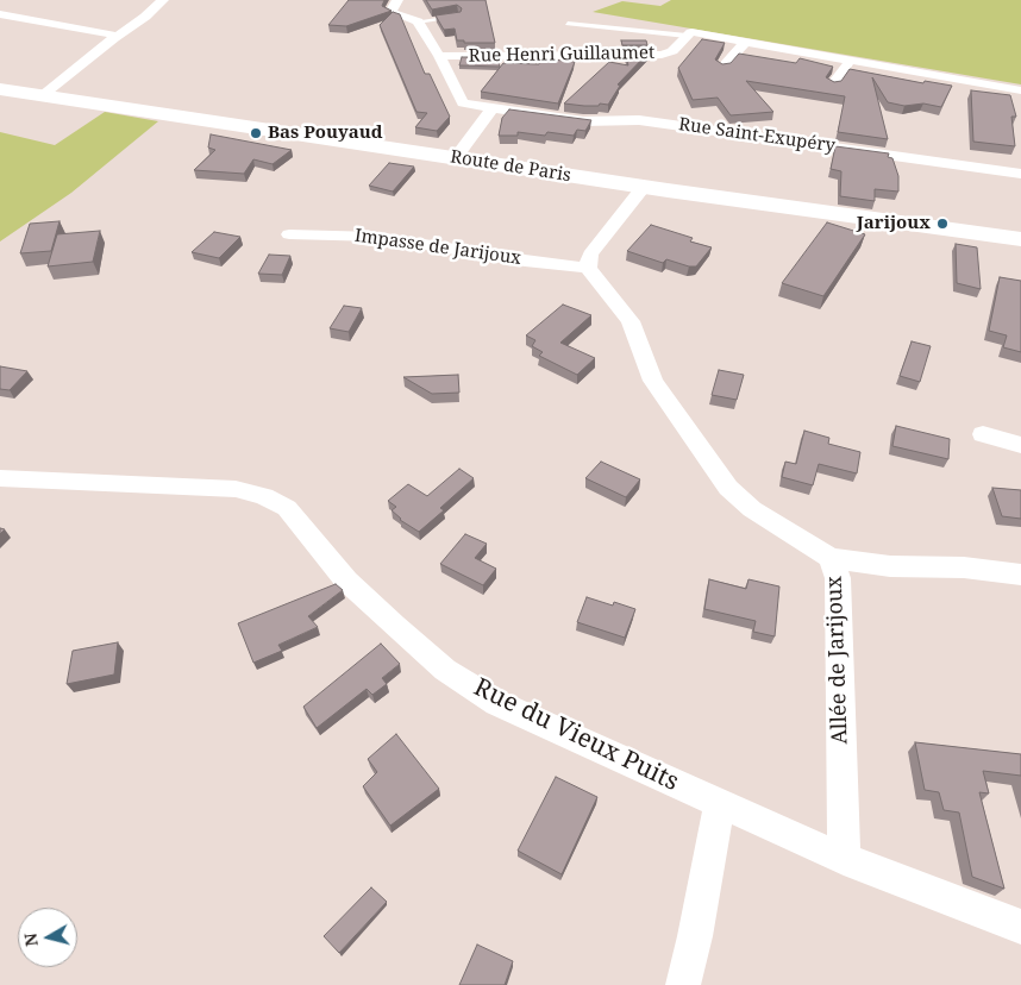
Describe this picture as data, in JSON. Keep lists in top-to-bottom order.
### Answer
{
  "streets": {
    "main road": ["Route de Paris"],
    "street": [
      "Rue Henri Guillaumet",
      "Rue Saint-Exupéry",
      "Impasse de Jarijoux",
      "Allée de Jarijoux",
      "Rue du Vieux Puits"
    ]
  },
  "crossings": [
    ["Rue Henri Guillaumet", "Rue Saint-Exupéry"],
    ["Impasse de Jarijoux", "Allée de Jarijoux"],
    ["Allée de Jarijoux", "Rue du Vieux Puits"]
  ],
  "places": ["Bas Pouyaud", "Jarijoux"],
  "north": "left"
}
